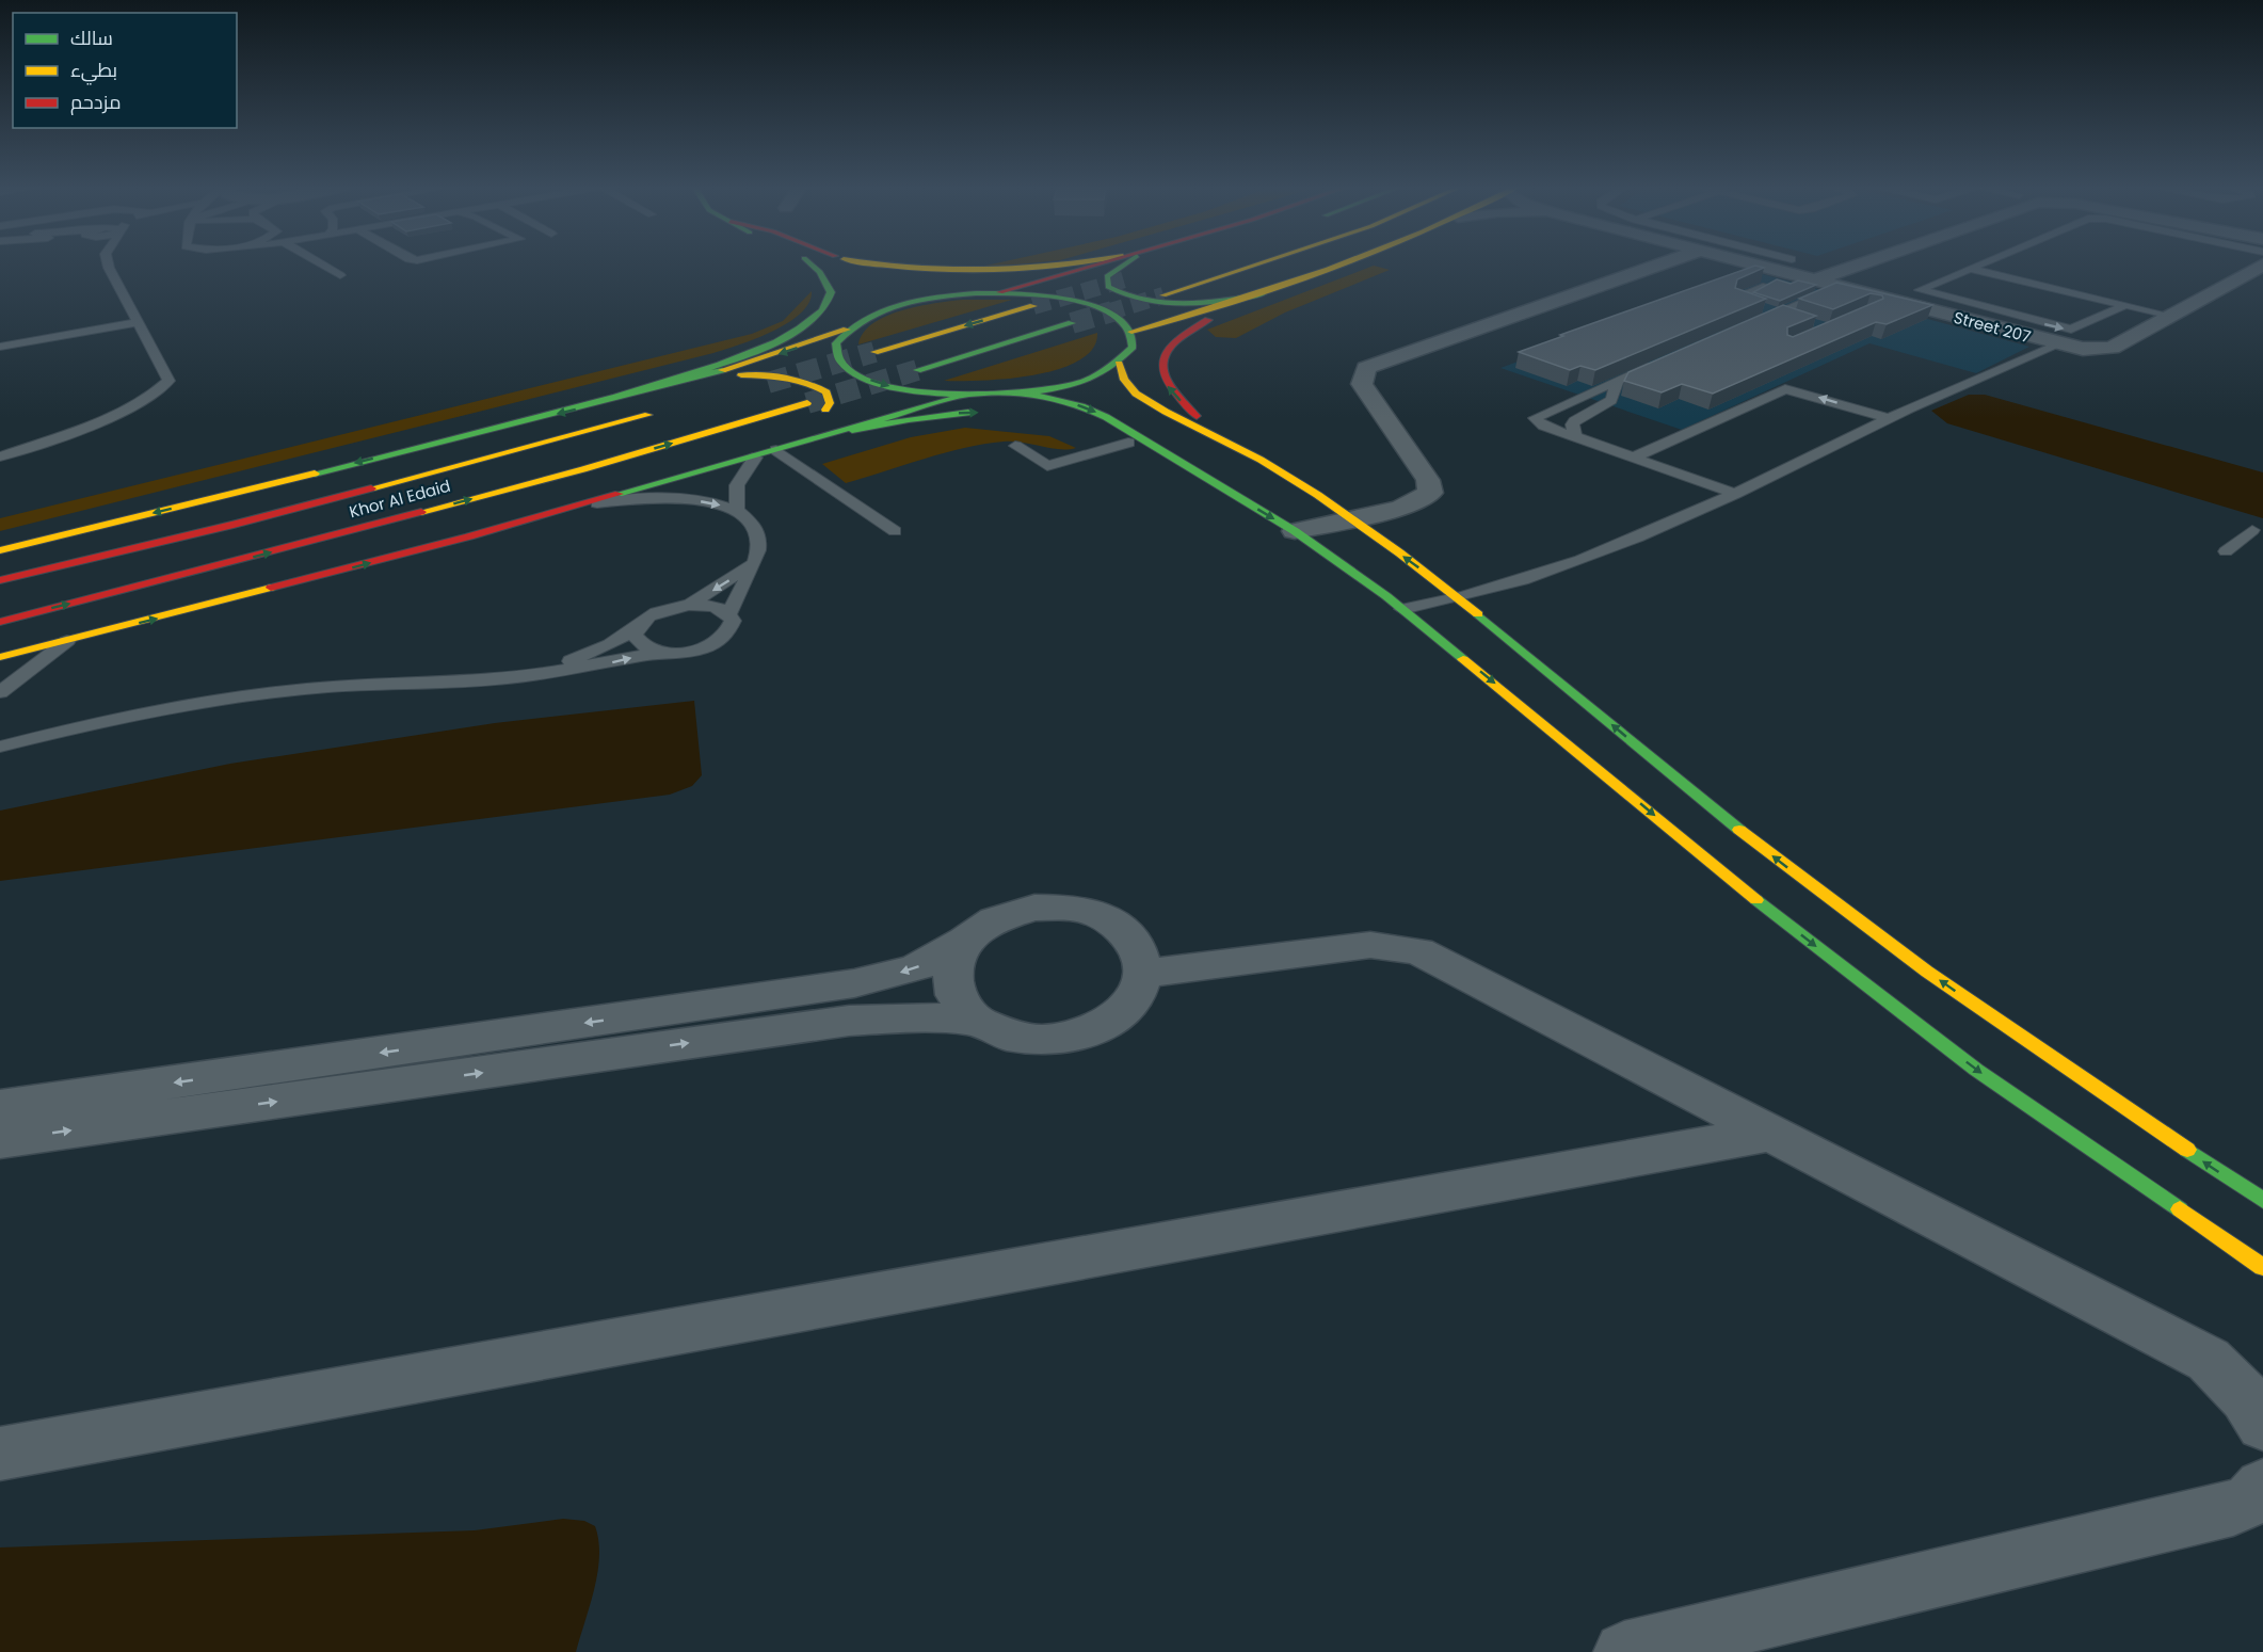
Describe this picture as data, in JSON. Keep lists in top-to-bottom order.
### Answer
{
  "streets": {
    "main road": ["Khor Al Edaid"],
    "street": ["Street 207"]
  },
  "legend": ["سالك", "بطيء", "مزدحم"]
}
